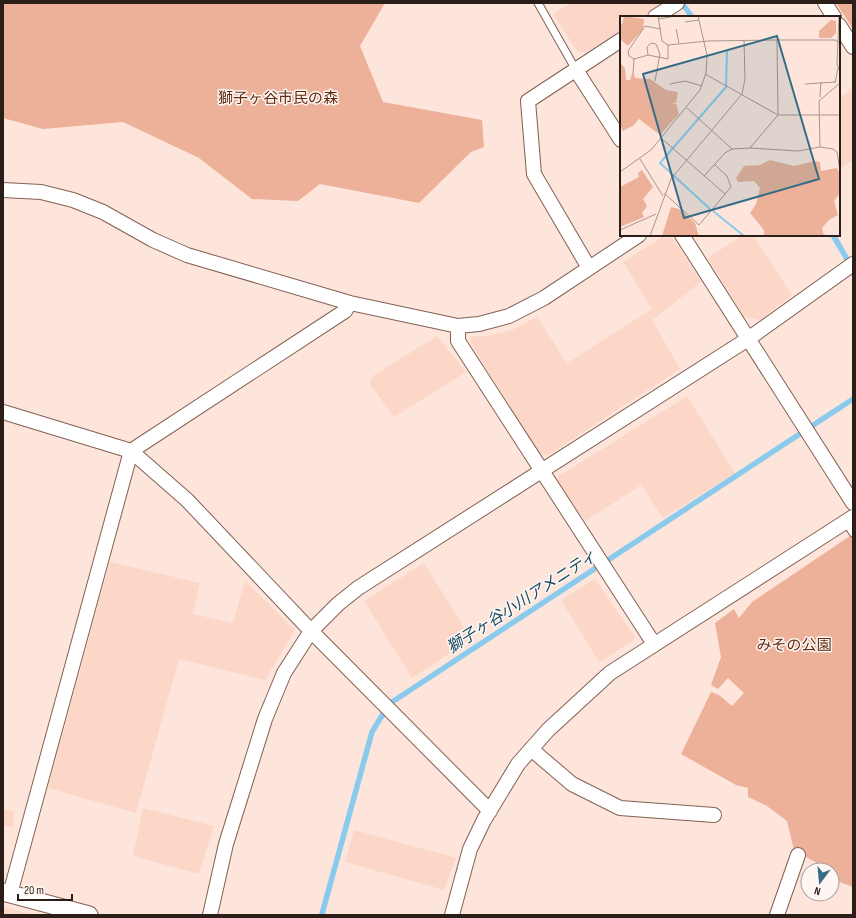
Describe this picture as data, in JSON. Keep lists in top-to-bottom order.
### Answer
{
  "water": ["獅子ヶ谷小川アメニティ"],
  "parks": ["獅子ヶ谷市民の森", "みその公園"],
  "scale_bar": "20 m",
  "north": "bottom"
}
